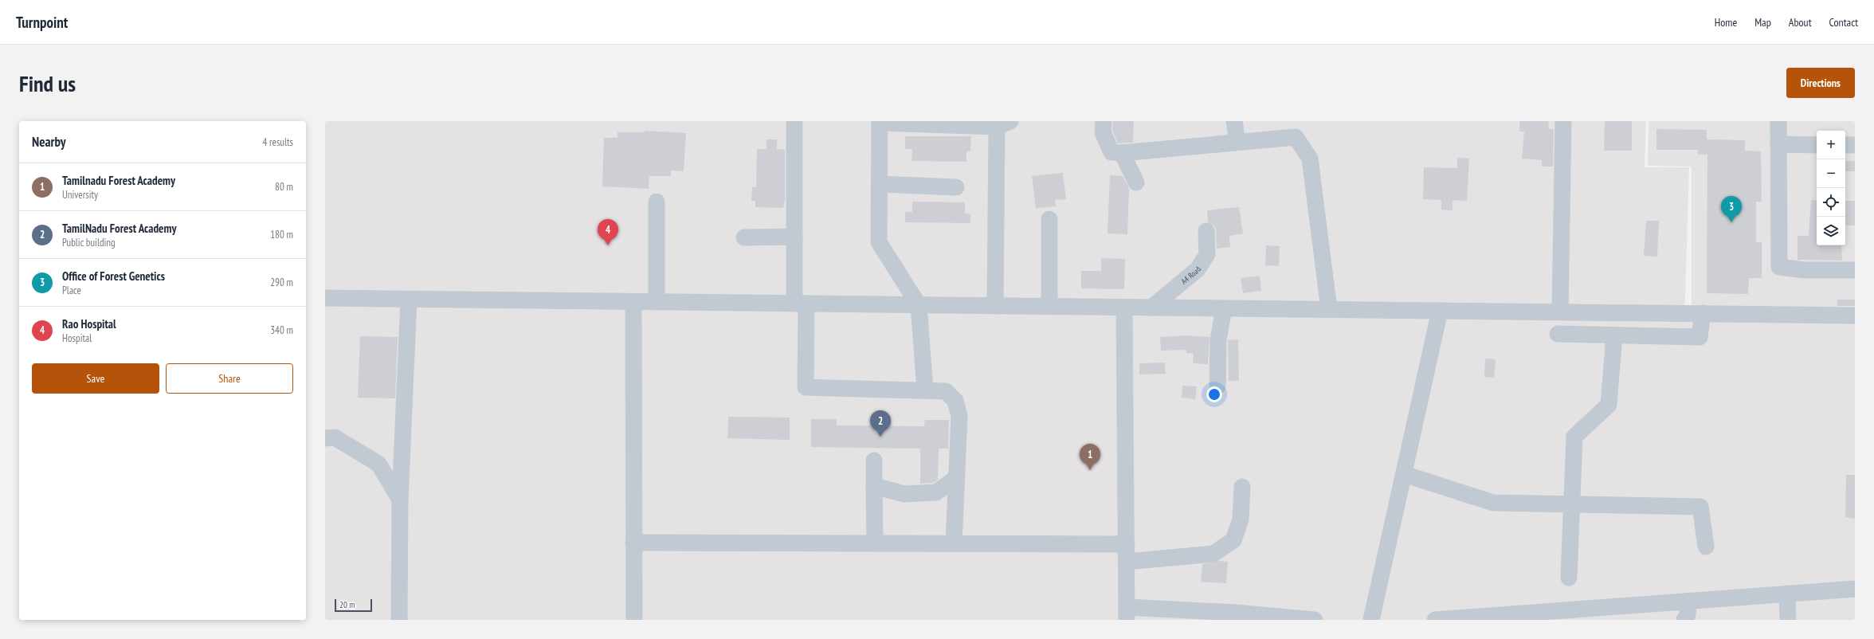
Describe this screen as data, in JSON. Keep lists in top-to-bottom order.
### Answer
{
  "streets": {
    "street": ["A4 Road"]
  },
  "scale_bar": "20 m",
  "page": {
    "header": "Turnpoint",
    "nav": [
      "Home",
      "Map",
      "About",
      "Contact"
    ],
    "buttons": [
      "Directions",
      ["Save", "Share"]
    ],
    "title": "Find us",
    "heading": ["Nearby", "4 results"],
    "map_buttons": ["+", "−"],
    "list": [
      {
        "mark": "1",
        "name": "Tamilnadu Forest Academy",
        "note": "University",
        "value": "80 m"
      },
      {
        "mark": "2",
        "name": "TamilNadu Forest Academy",
        "note": "Public building",
        "value": "180 m"
      },
      {
        "mark": "3",
        "name": "Office of Forest Genetics",
        "note": "Place",
        "value": "290 m"
      },
      {
        "mark": "4",
        "name": "Rao Hospital",
        "note": "Hospital",
        "value": "340 m"
      }
    ],
    "pins": [
      "3",
      "4",
      "2",
      "1"
    ],
    "scale": "20 m"
  }
}
